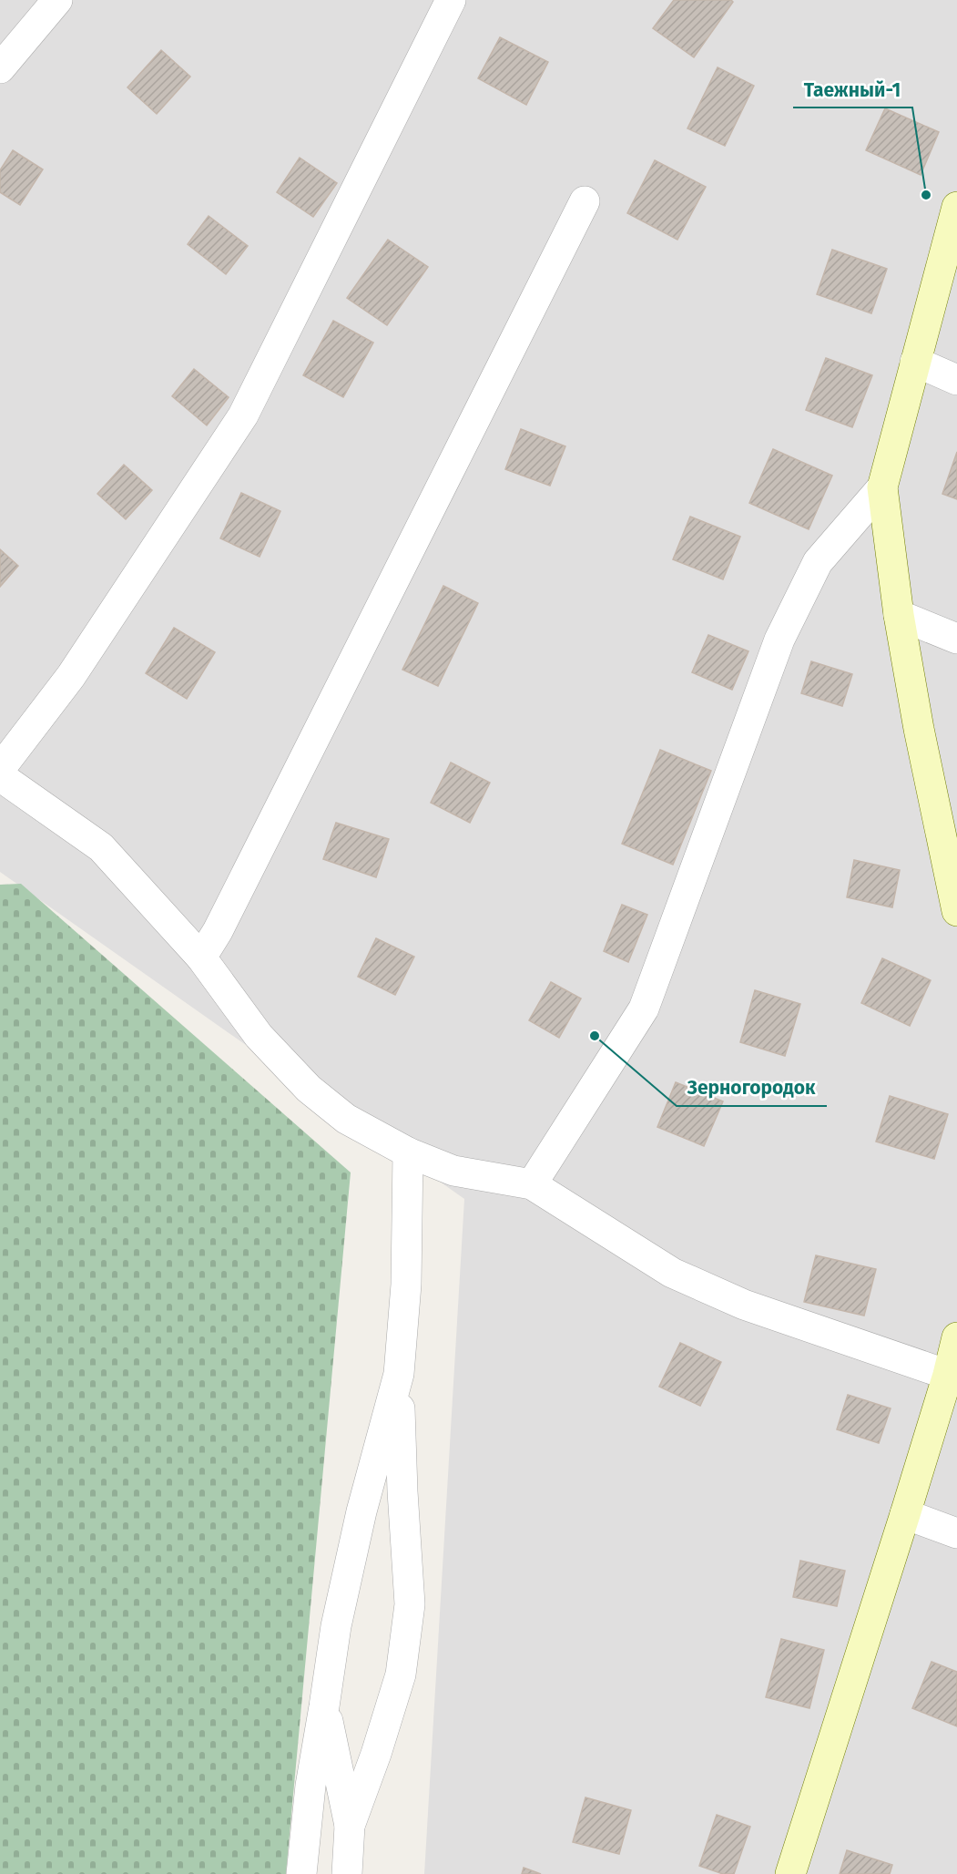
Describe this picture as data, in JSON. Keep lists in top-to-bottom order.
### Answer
{
  "places": ["Таежный-1", "Зерногородок"]
}
